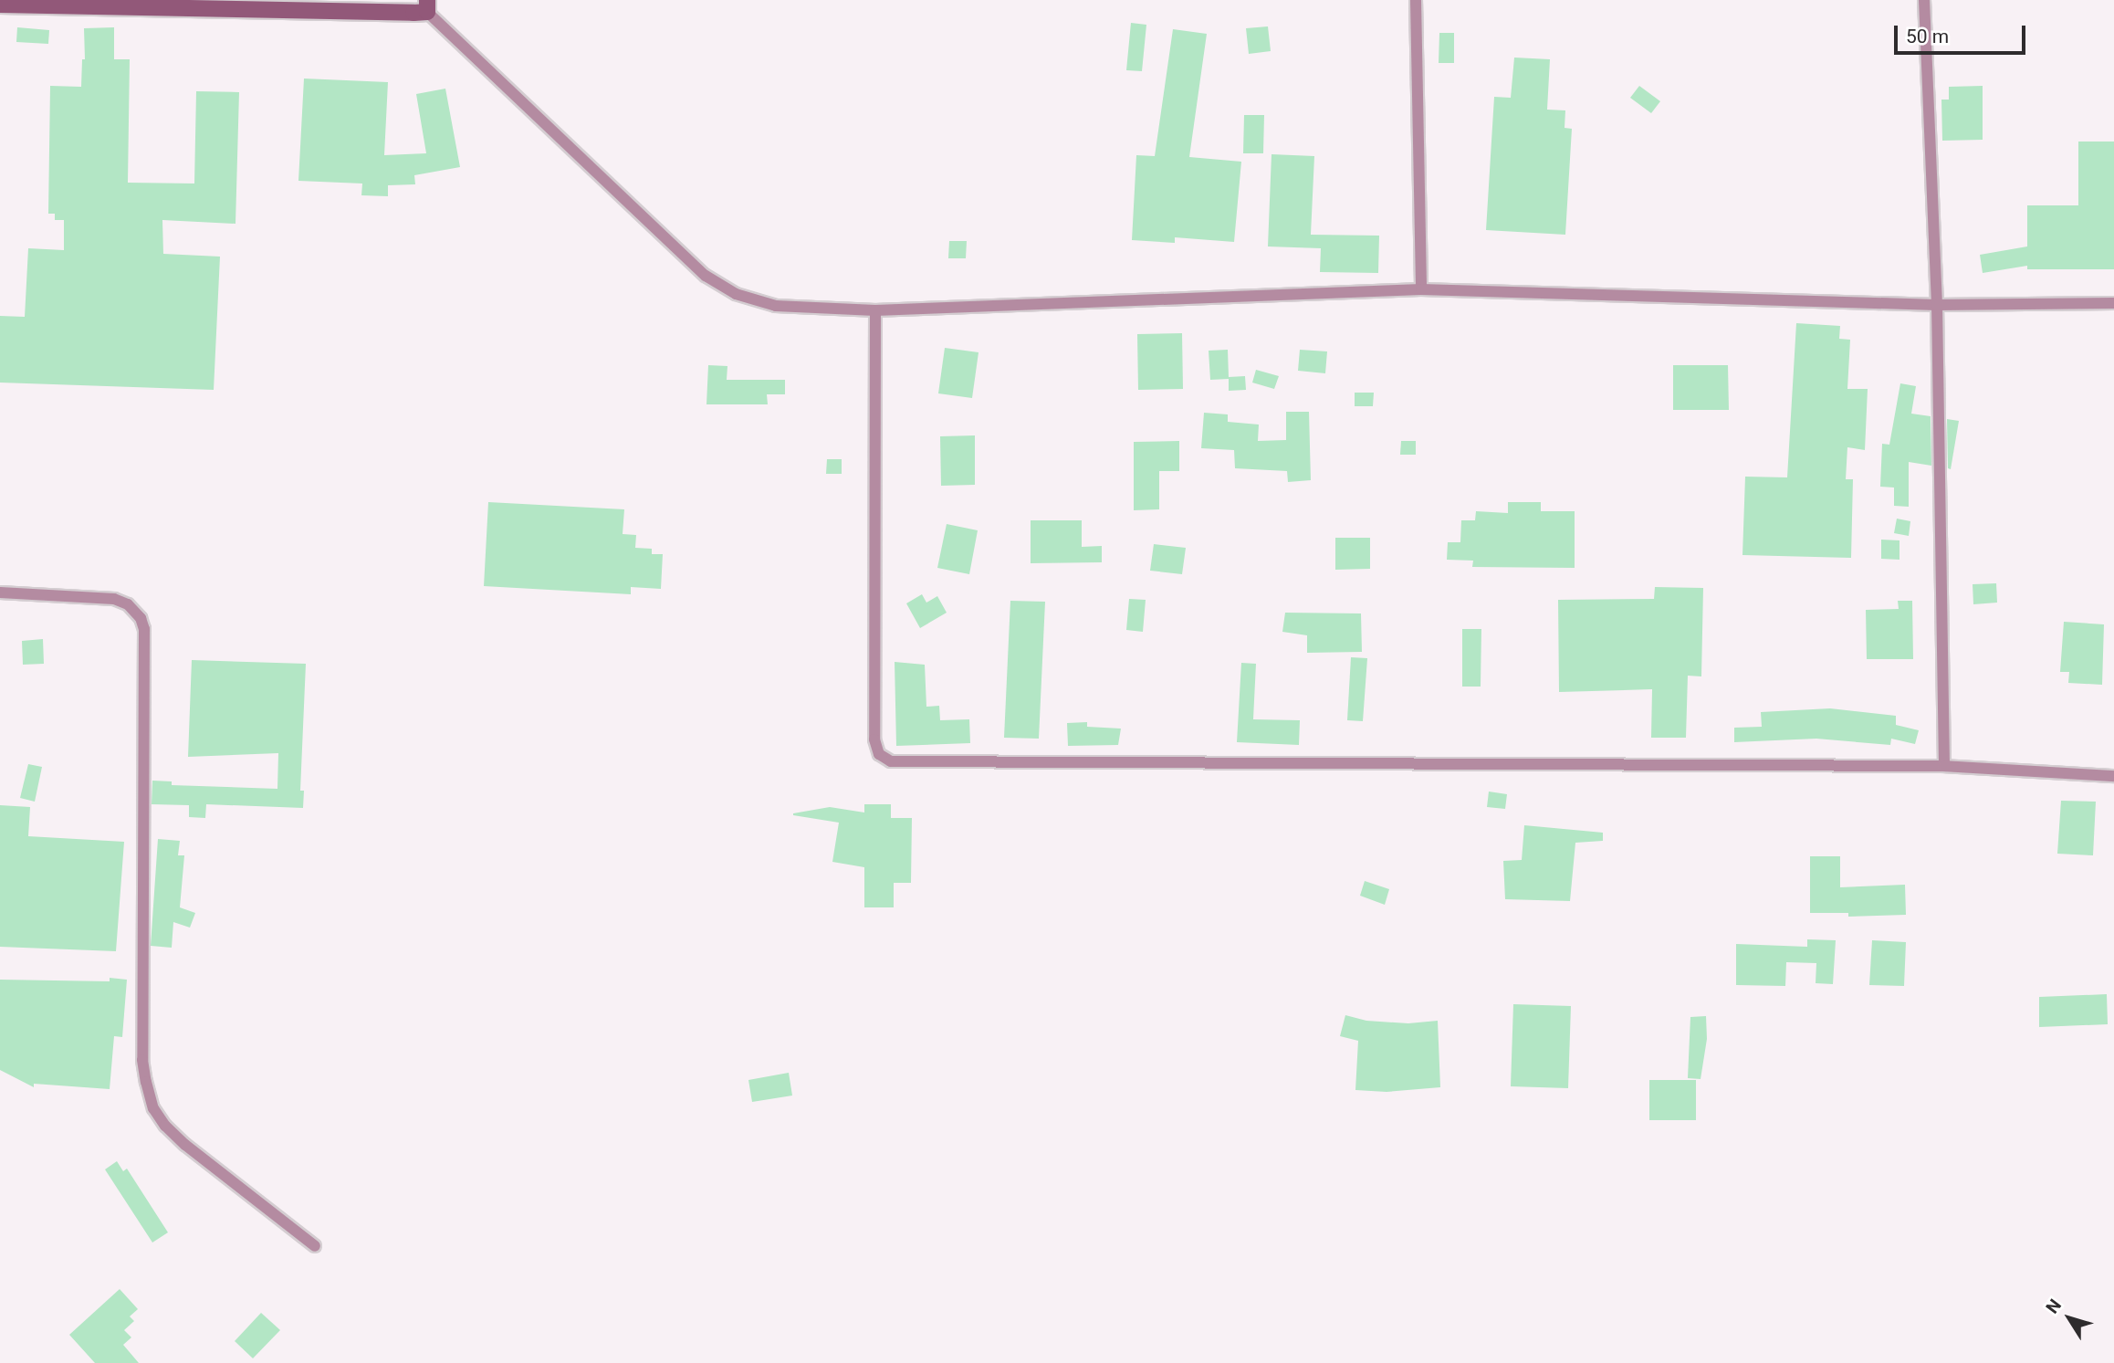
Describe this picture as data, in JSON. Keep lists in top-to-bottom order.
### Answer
{
  "scale_bar": "50 m",
  "north": "top left"
}
